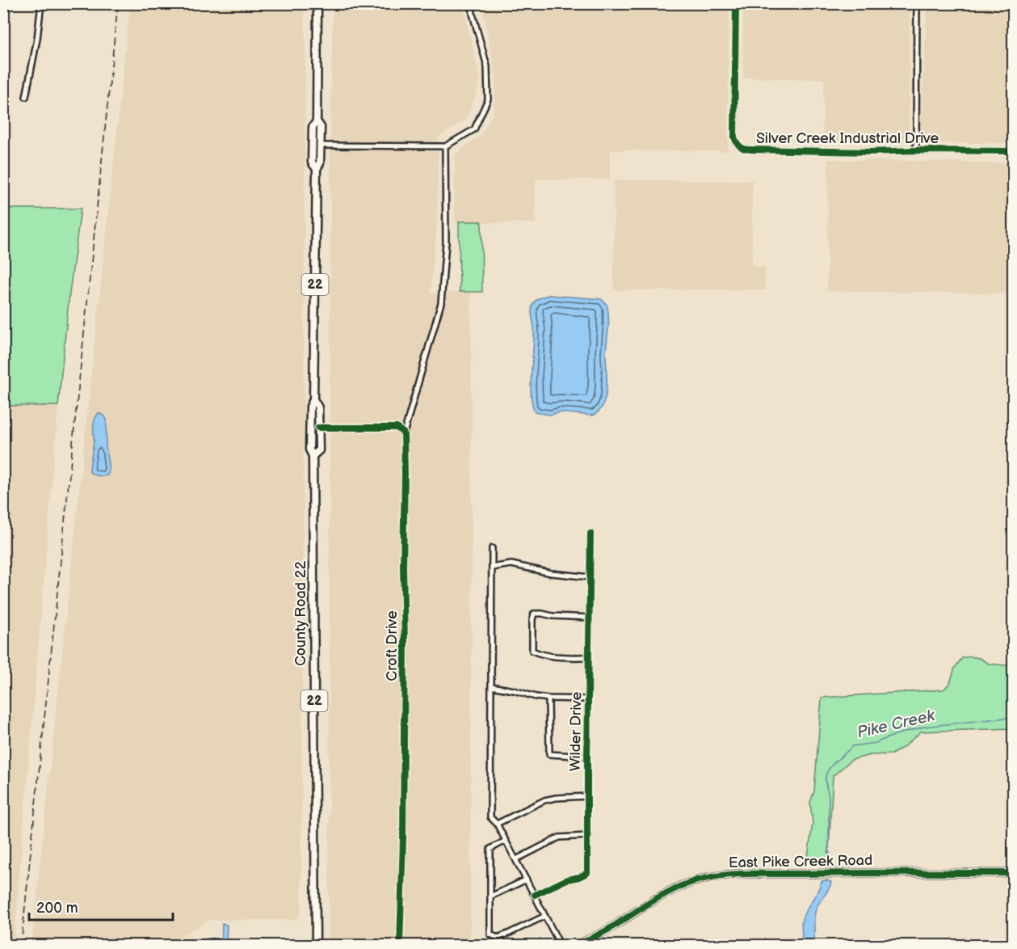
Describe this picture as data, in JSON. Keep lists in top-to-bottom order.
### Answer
{
  "streets": {
    "main road": ["22", "County Road 22"],
    "street": [
      "Silver Creek Industrial Drive",
      "Croft Drive",
      "Wilder Drive",
      "East Pike Creek Road"
    ]
  },
  "water": ["Pike Creek"],
  "scale_bar": "200 m"
}
